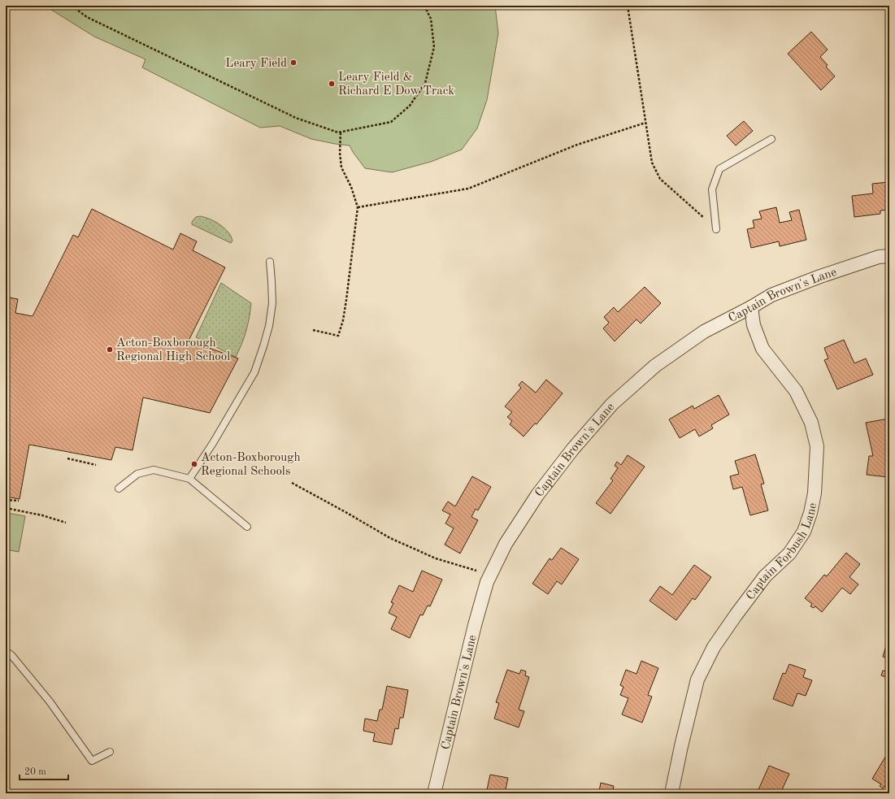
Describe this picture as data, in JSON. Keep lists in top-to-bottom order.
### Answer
{
  "streets": {
    "street": ["Captain Brown's Lane", "Captain Forbush Lane"]
  },
  "crossings": [
    ["Captain Brown's Lane", "Captain Forbush Lane"]
  ],
  "places": [
    "Leary Field",
    "Leary Field & Richard E Dow Track",
    "Acton-Boxborough Regional High School",
    "Acton-Boxborough Regional Schools"
  ],
  "scale_bar": "20 m"
}
